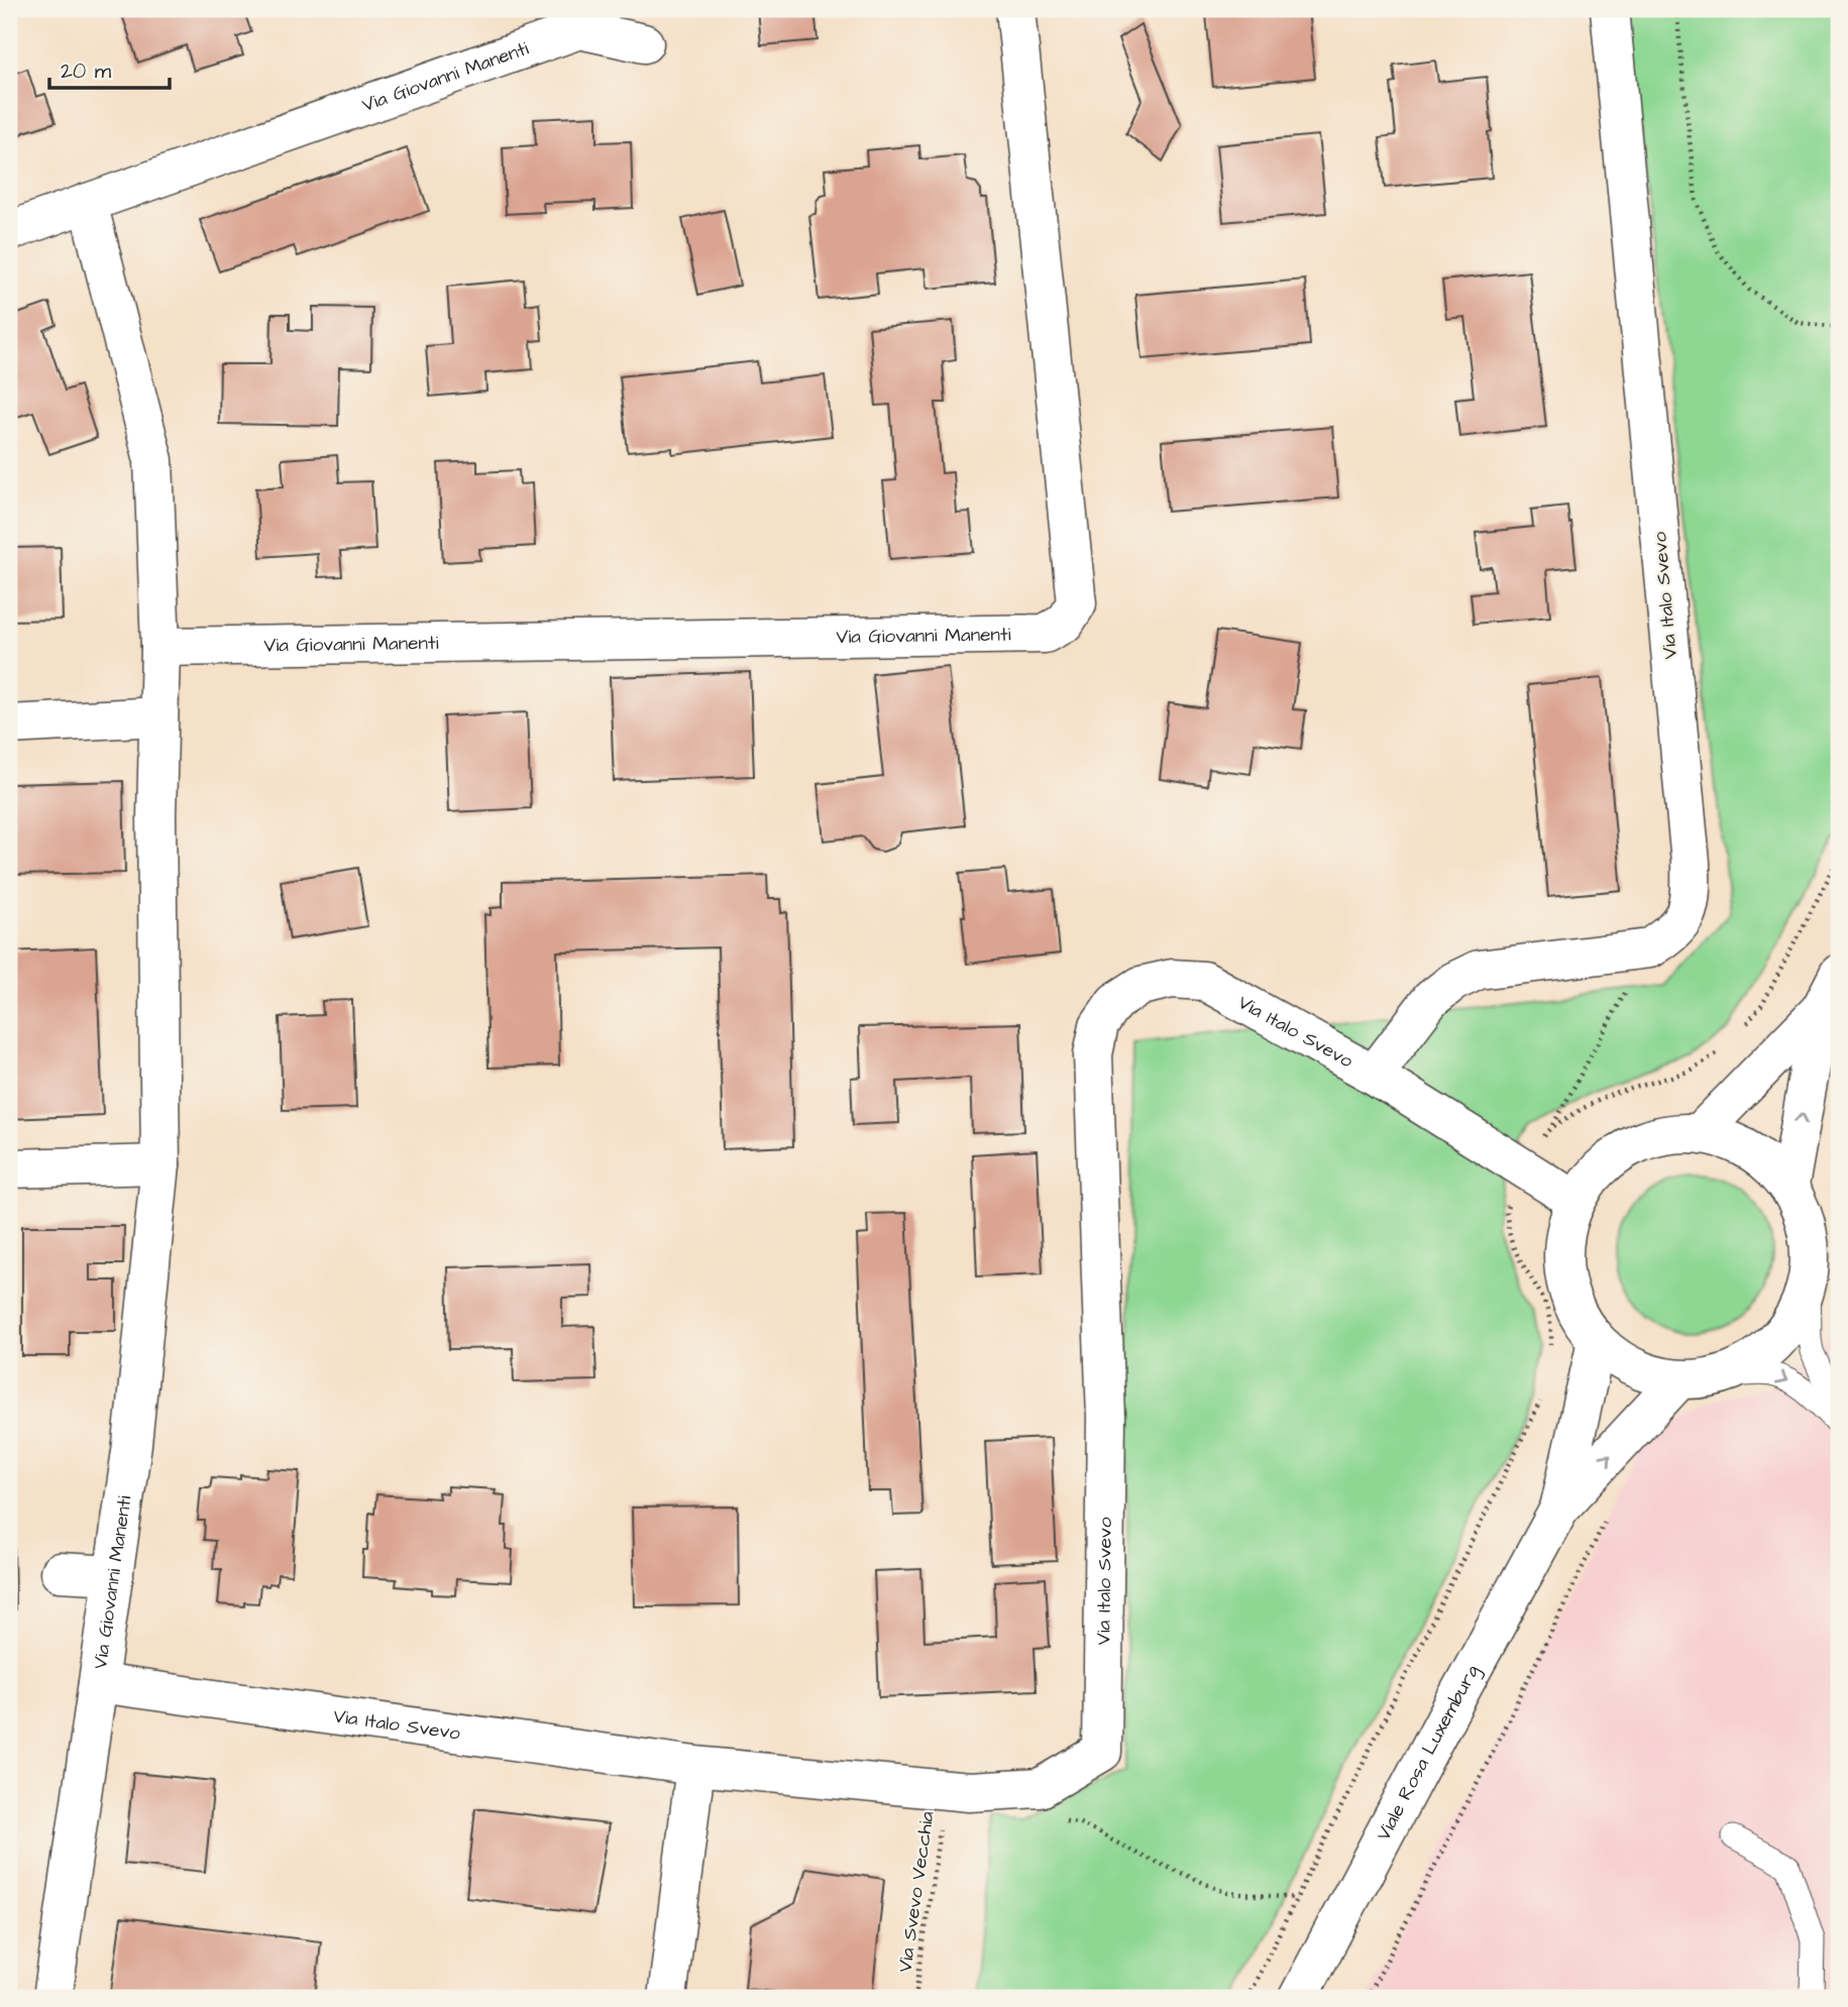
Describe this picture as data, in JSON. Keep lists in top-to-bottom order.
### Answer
{
  "streets": {
    "street": ["Via Giovanni Manenti", "Via Italo Svevo", "Viale Rosa Luxemburg"],
    "path": ["Via Svevo Vecchia"]
  },
  "crossings": [
    ["Via Giovanni Manenti", "Via Italo Svevo"],
    ["Via Italo Svevo", "Via Svevo Vecchia"]
  ],
  "scale_bar": "20 m"
}
